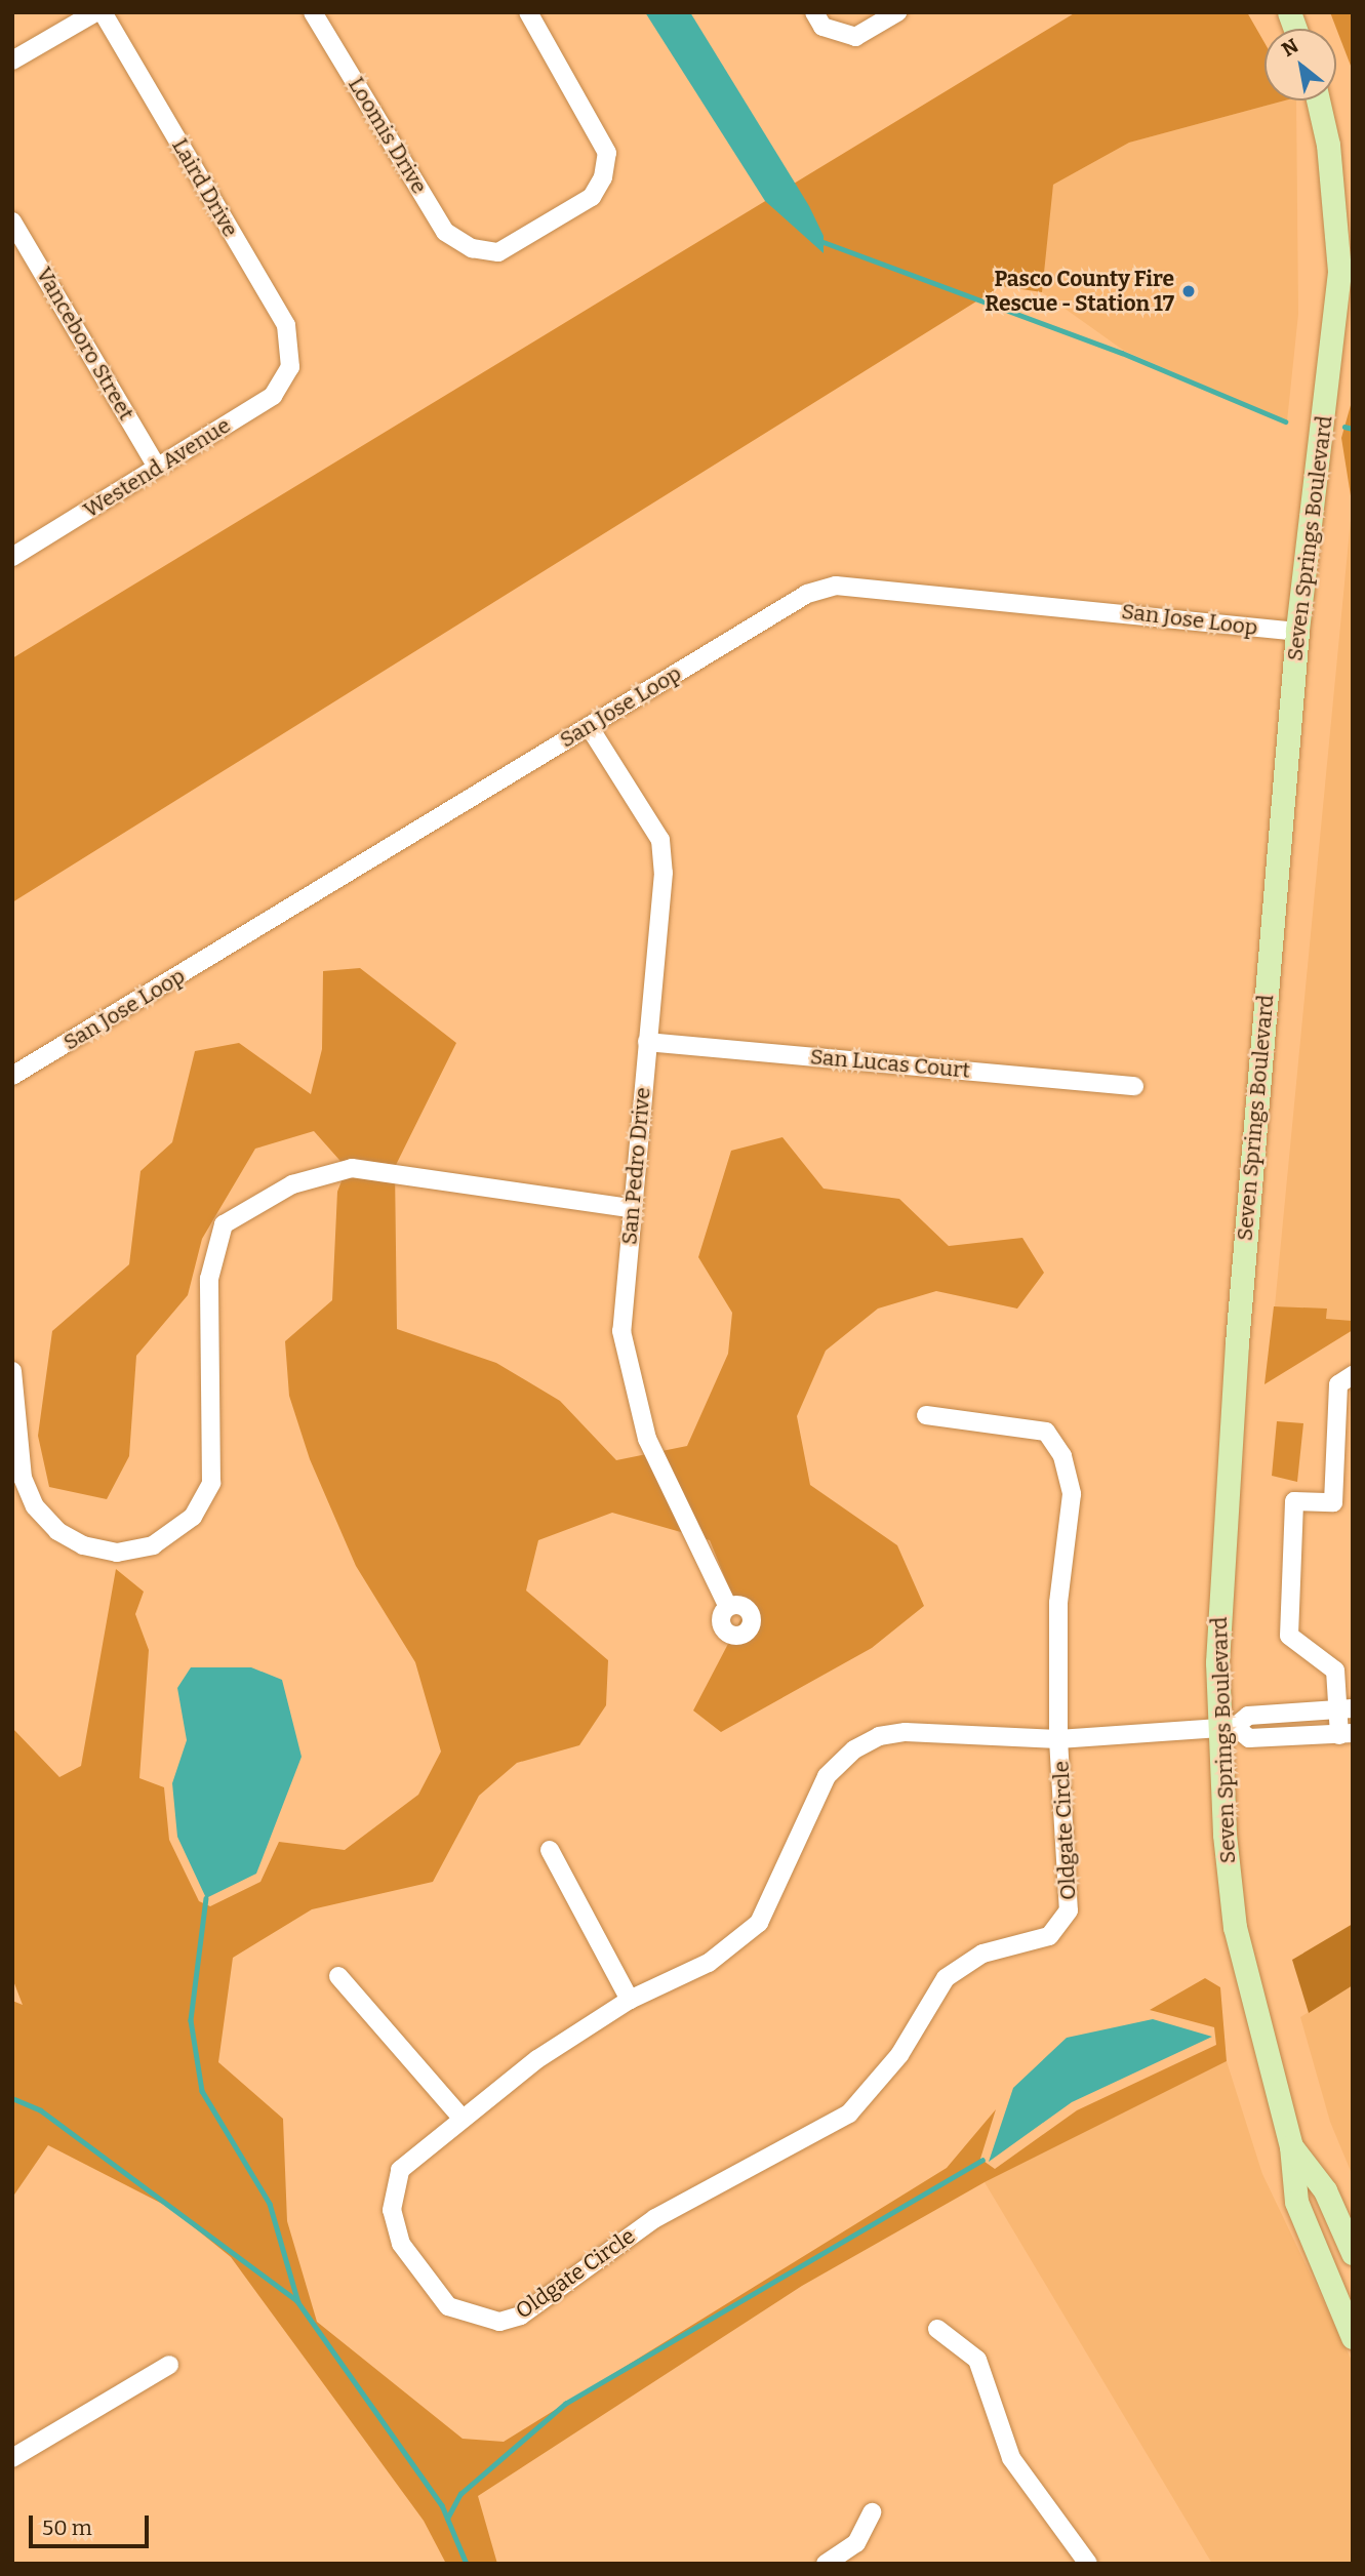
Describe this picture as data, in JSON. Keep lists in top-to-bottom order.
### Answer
{
  "streets": {
    "main road": ["Seven Springs Boulevard"],
    "street": [
      "Loomis Drive",
      "Laird Drive",
      "Vanceboro Street",
      "Westend Avenue",
      "San Jose Loop",
      "San Lucas Court",
      "San Pedro Drive",
      "Oldgate Circle"
    ]
  },
  "crossings": [
    ["Laird Drive", "Westend Avenue"],
    ["Vanceboro Street", "Westend Avenue"],
    ["Seven Springs Boulevard", "San Jose Loop"],
    ["Seven Springs Boulevard", "Oldgate Circle"],
    ["San Jose Loop", "San Pedro Drive"],
    ["San Lucas Court", "San Pedro Drive"]
  ],
  "places": ["Pasco County Fire Rescue - Station 17"],
  "scale_bar": "50 m",
  "north": "top left"
}
